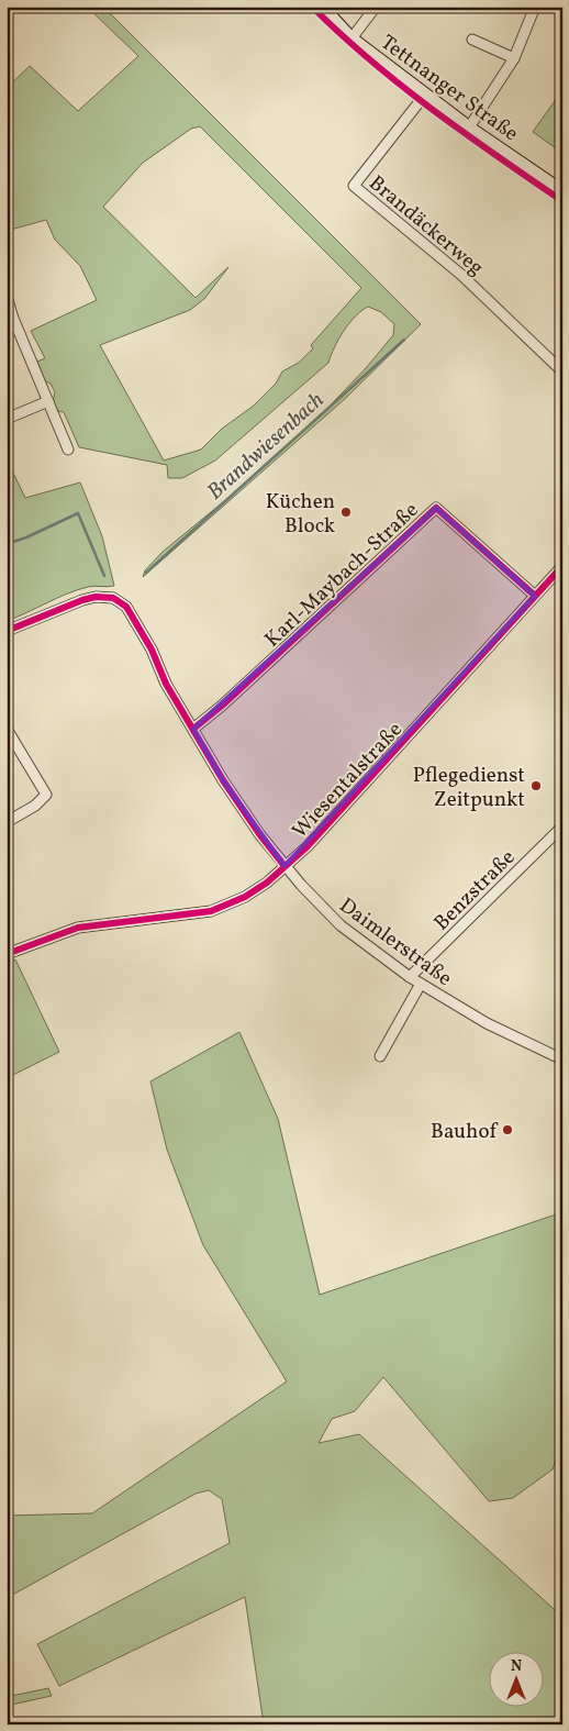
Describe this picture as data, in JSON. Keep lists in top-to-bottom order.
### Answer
{
  "streets": {
    "main road": ["Tettnanger Straße"],
    "street": [
      "Brandäckerweg",
      "Karl-Maybach-Straße",
      "Wiesentalstraße",
      "Benzstraße",
      "Daimlerstraße"
    ]
  },
  "crossings": [
    ["Tettnanger Straße", "Brandäckerweg"],
    ["Karl-Maybach-Straße", "Wiesentalstraße"],
    ["Karl-Maybach-Straße", "Daimlerstraße"],
    ["Wiesentalstraße", "Daimlerstraße"],
    ["Benzstraße", "Daimlerstraße"]
  ],
  "water": ["Brandwiesenbach"],
  "places": ["Küchen Block", "Pflegedienst Zeitpunkt", "Bauhof"],
  "north": "top"
}
